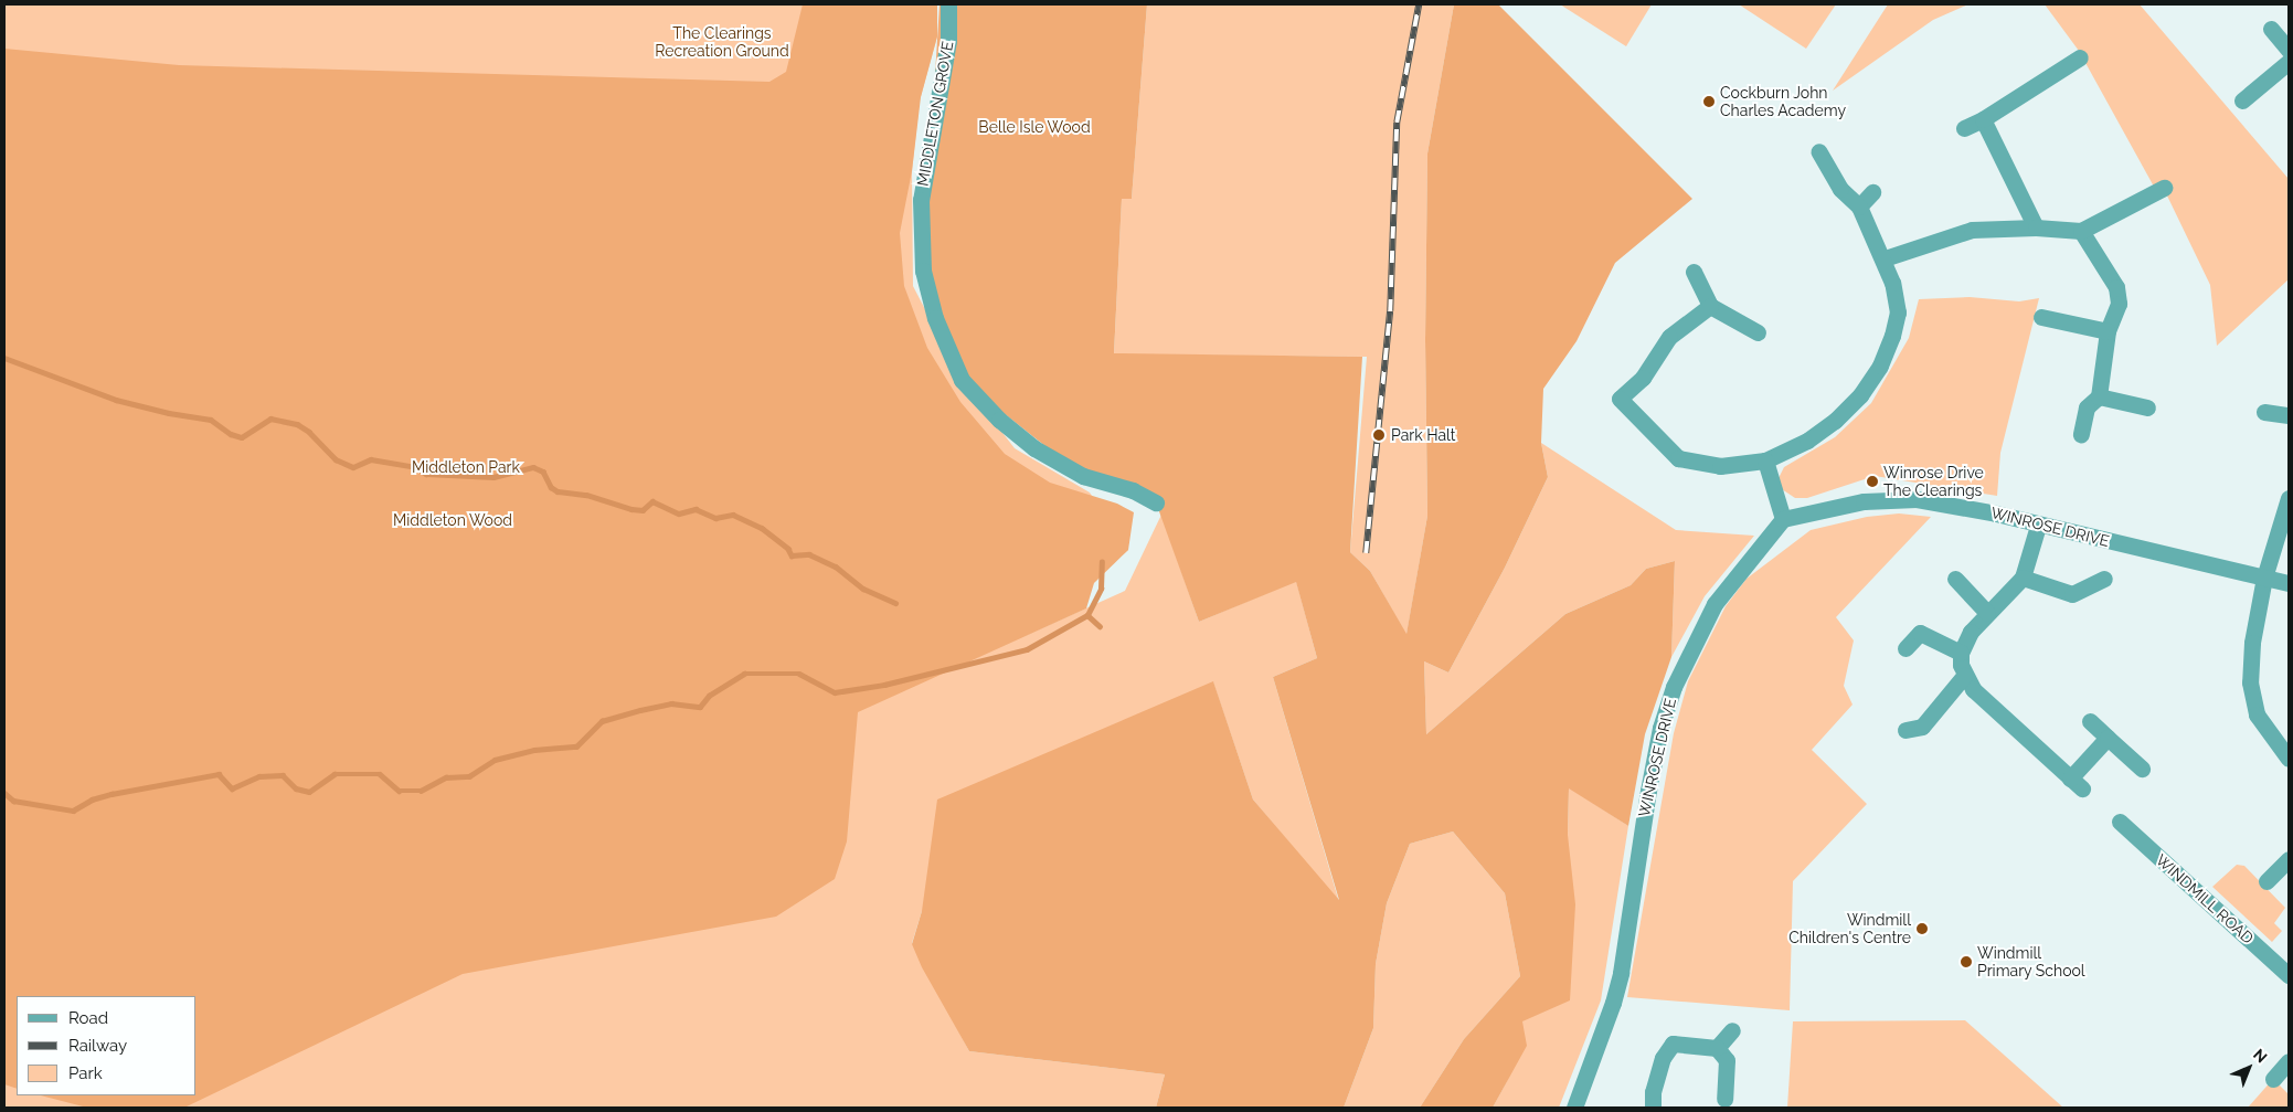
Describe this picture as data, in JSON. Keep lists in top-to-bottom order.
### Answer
{
  "streets": {
    "street": ["MIDDLETON GROVE", "WINROSE DRIVE", "WINDMILL ROAD"]
  },
  "parks": [
    "The Clearings Recreation Ground",
    "Belle Isle Wood",
    "Middleton Park",
    "Middleton Wood"
  ],
  "places": [
    "Cockburn John Charles Academy",
    "Park Halt",
    "Winrose Drive The Clearings",
    "Windmill Children's Centre",
    "Windmill Primary School"
  ],
  "legend": ["Road", "Railway", "Park"],
  "north": "top right"
}
